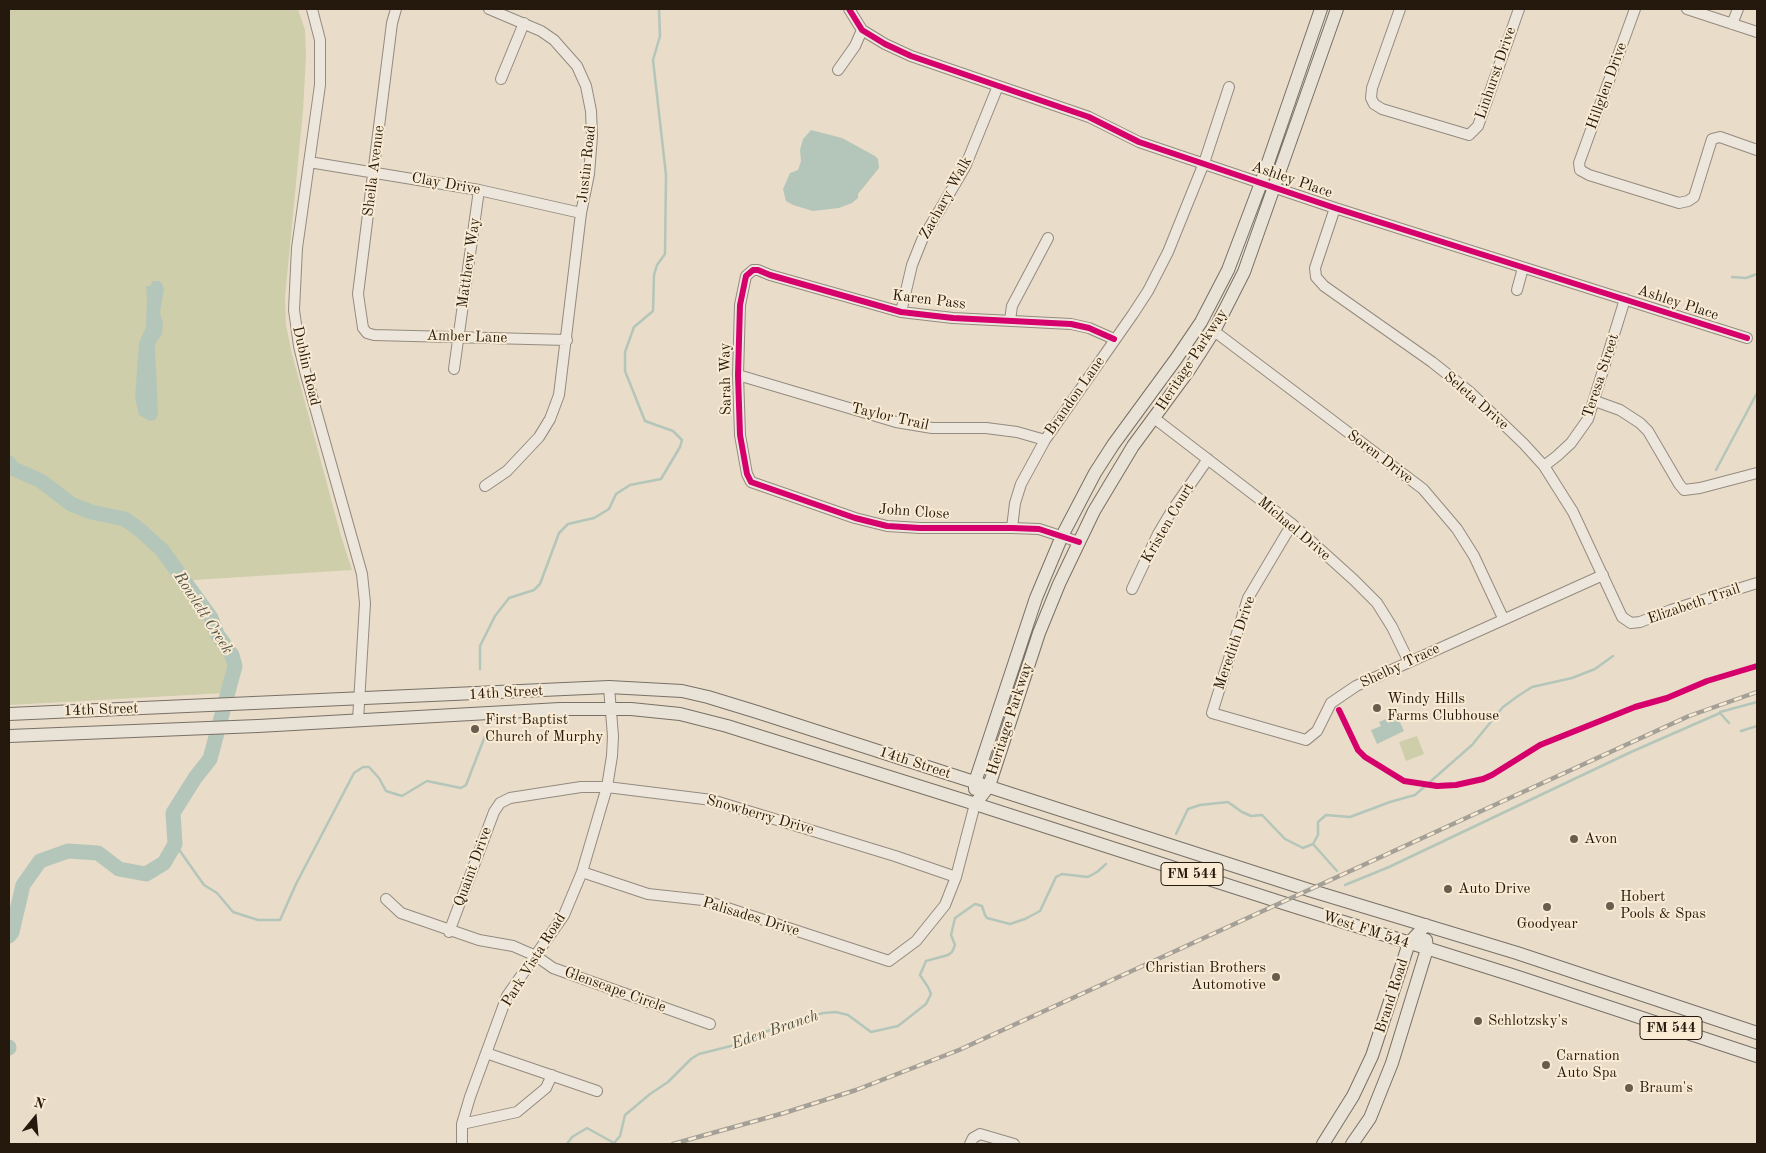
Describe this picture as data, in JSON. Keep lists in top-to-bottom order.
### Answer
{
  "streets": {
    "main road": [
      "Heritage Parkway",
      "14th Street",
      "FM 544",
      "West FM 544",
      "Brand Road"
    ],
    "street": [
      "Linhurst Drive",
      "Hillglen Drive",
      "Justin Road",
      "Sheila Avenue",
      "Ashley Place",
      "Clay Drive",
      "Zachary Walk",
      "Matthew Way",
      "Karen Pass",
      "Amber Lane",
      "Dublin Road",
      "Teresa Street",
      "Sarah Way",
      "Brandon Lane",
      "Seleta Drive",
      "Taylor Trail",
      "Soren Drive",
      "John Close",
      "Kristen Court",
      "Michael Drive",
      "Elizabeth Trail",
      "Meredith Drive",
      "Shelby Trace",
      "Snowberry Drive",
      "Quaint Drive",
      "Palisades Drive",
      "Park Vista Road",
      "Glenscape Circle"
    ]
  },
  "crossings": [
    ["Justin Road", "Clay Drive"],
    ["Justin Road", "Amber Lane"],
    ["Sheila Avenue", "Clay Drive"],
    ["Sheila Avenue", "Amber Lane"],
    ["Ashley Place", "Zachary Walk"],
    ["Ashley Place", "Heritage Parkway"],
    ["Ashley Place", "Teresa Street"],
    ["Ashley Place", "Brandon Lane"],
    ["Ashley Place", "Seleta Drive"],
    ["Clay Drive", "Matthew Way"],
    ["Clay Drive", "Dublin Road"],
    ["Zachary Walk", "Karen Pass"],
    ["Matthew Way", "Amber Lane"],
    ["Karen Pass", "Sarah Way"],
    ["Karen Pass", "Brandon Lane"],
    ["Heritage Parkway", "Soren Drive"],
    ["Heritage Parkway", "John Close"],
    ["Heritage Parkway", "Michael Drive"],
    ["Heritage Parkway", "14th Street"],
    ["Heritage Parkway", "West FM 544"],
    ["Dublin Road", "14th Street"],
    ["Teresa Street", "Seleta Drive"],
    ["Sarah Way", "Taylor Trail"],
    ["Sarah Way", "John Close"],
    ["Brandon Lane", "Taylor Trail"],
    ["Brandon Lane", "John Close"],
    ["Seleta Drive", "Elizabeth Trail"],
    ["Seleta Drive", "Shelby Trace"],
    ["Soren Drive", "Shelby Trace"],
    ["Kristen Court", "Michael Drive"],
    ["Michael Drive", "Meredith Drive"],
    ["Michael Drive", "Shelby Trace"],
    ["Meredith Drive", "Shelby Trace"],
    ["14th Street", "West FM 544"],
    ["14th Street", "Park Vista Road"],
    ["Snowberry Drive", "Quaint Drive"],
    ["Snowberry Drive", "Palisades Drive"],
    ["Snowberry Drive", "Park Vista Road"],
    ["Quaint Drive", "Glenscape Circle"],
    ["Palisades Drive", "Park Vista Road"],
    ["West FM 544", "Brand Road"],
    ["Park Vista Road", "Glenscape Circle"]
  ],
  "water": ["Rowlett Creek", "Eden Branch"],
  "places": [
    "Windy Hills Farms Clubhouse",
    "First Baptist Church of Murphy",
    "Avon",
    "Auto Drive",
    "Hobert Pools & Spas",
    "Goodyear",
    "Christian Brothers Automotive",
    "Schlotzsky's",
    "Carnation Auto Spa",
    "Braum's"
  ],
  "north": "top"
}
